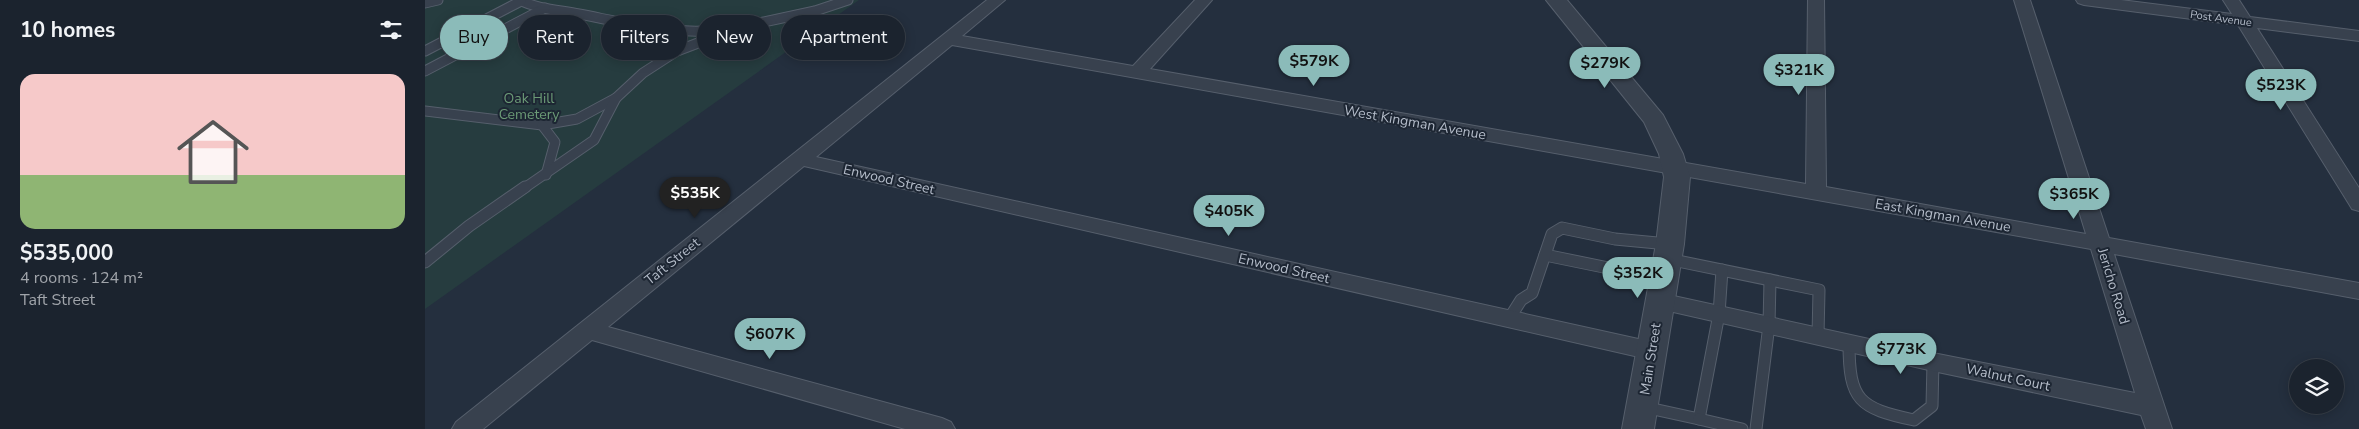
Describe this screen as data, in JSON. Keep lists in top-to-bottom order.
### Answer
{
  "streets": {
    "street": [
      "Post Avenue",
      "West Kingman Avenue",
      "Enwood Street",
      "East Kingman Avenue",
      "Taft Street",
      "Jericho Road",
      "Main Street",
      "Walnut Court"
    ]
  },
  "crossings": [
    ["West Kingman Avenue", "East Kingman Avenue"],
    ["West Kingman Avenue", "Taft Street"],
    ["West Kingman Avenue", "Main Street"],
    ["Enwood Street", "Taft Street"],
    ["Enwood Street", "Main Street"],
    ["East Kingman Avenue", "Jericho Road"],
    ["East Kingman Avenue", "Main Street"],
    ["Jericho Road", "Walnut Court"],
    ["Main Street", "Walnut Court"]
  ],
  "parks": ["Oak Hill Cemetery"],
  "page": {
    "heading": "10 homes",
    "chip": [
      "Buy",
      "Rent",
      "Filters",
      "New",
      "Apartment"
    ],
    "price": [
      "$579K",
      "$279K",
      "$321K",
      "$523K",
      "$535K",
      "$365K",
      "$405K",
      "$352K",
      "$607K",
      "$773K"
    ],
    "list": [
      {
        "name": "$535,000",
        "note": "4 rooms · 124 m² · Taft Street"
      }
    ]
  }
}
